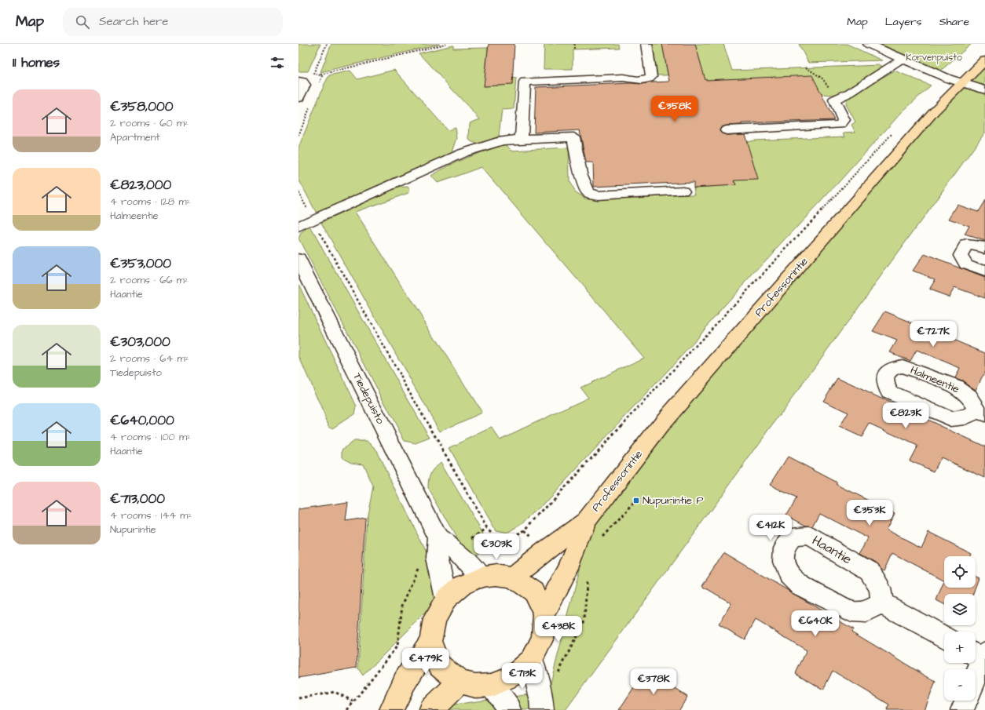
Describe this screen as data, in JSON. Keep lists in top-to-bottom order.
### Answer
{
  "streets": {
    "main road": ["Professorintie"],
    "street": ["Halmeentie", "Tiedepuisto", "Haantie"]
  },
  "crossings": [
    ["Professorintie", "Tiedepuisto"]
  ],
  "parks": ["Korvenpuisto"],
  "places": {
    "transit": ["Nupurintie P"]
  },
  "page": {
    "header": "Map",
    "search": "Search here",
    "nav": ["Map", "Layers", "Share"],
    "heading": "11 homes",
    "list": [
      {
        "name": "€358,000",
        "note": "2 rooms · 60 m² · Apartment"
      },
      {
        "name": "€823,000",
        "note": "4 rooms · 128 m² · Halmeentie"
      },
      {
        "name": "€353,000",
        "note": "2 rooms · 66 m² · Haantie"
      },
      {
        "name": "€303,000",
        "note": "2 rooms · 64 m² · Tiedepuisto"
      },
      {
        "name": "€640,000",
        "note": "4 rooms · 100 m² · Haantie"
      },
      {
        "name": "€713,000",
        "note": "4 rooms · 144 m² · Nupurintie"
      }
    ],
    "price": [
      "€358K",
      "€727K",
      "€823K",
      "€353K",
      "€412K",
      "€303K",
      "€640K",
      "€438K",
      "€479K",
      "€713K",
      "€378K"
    ],
    "map_buttons": ["+", "−"]
  }
}
